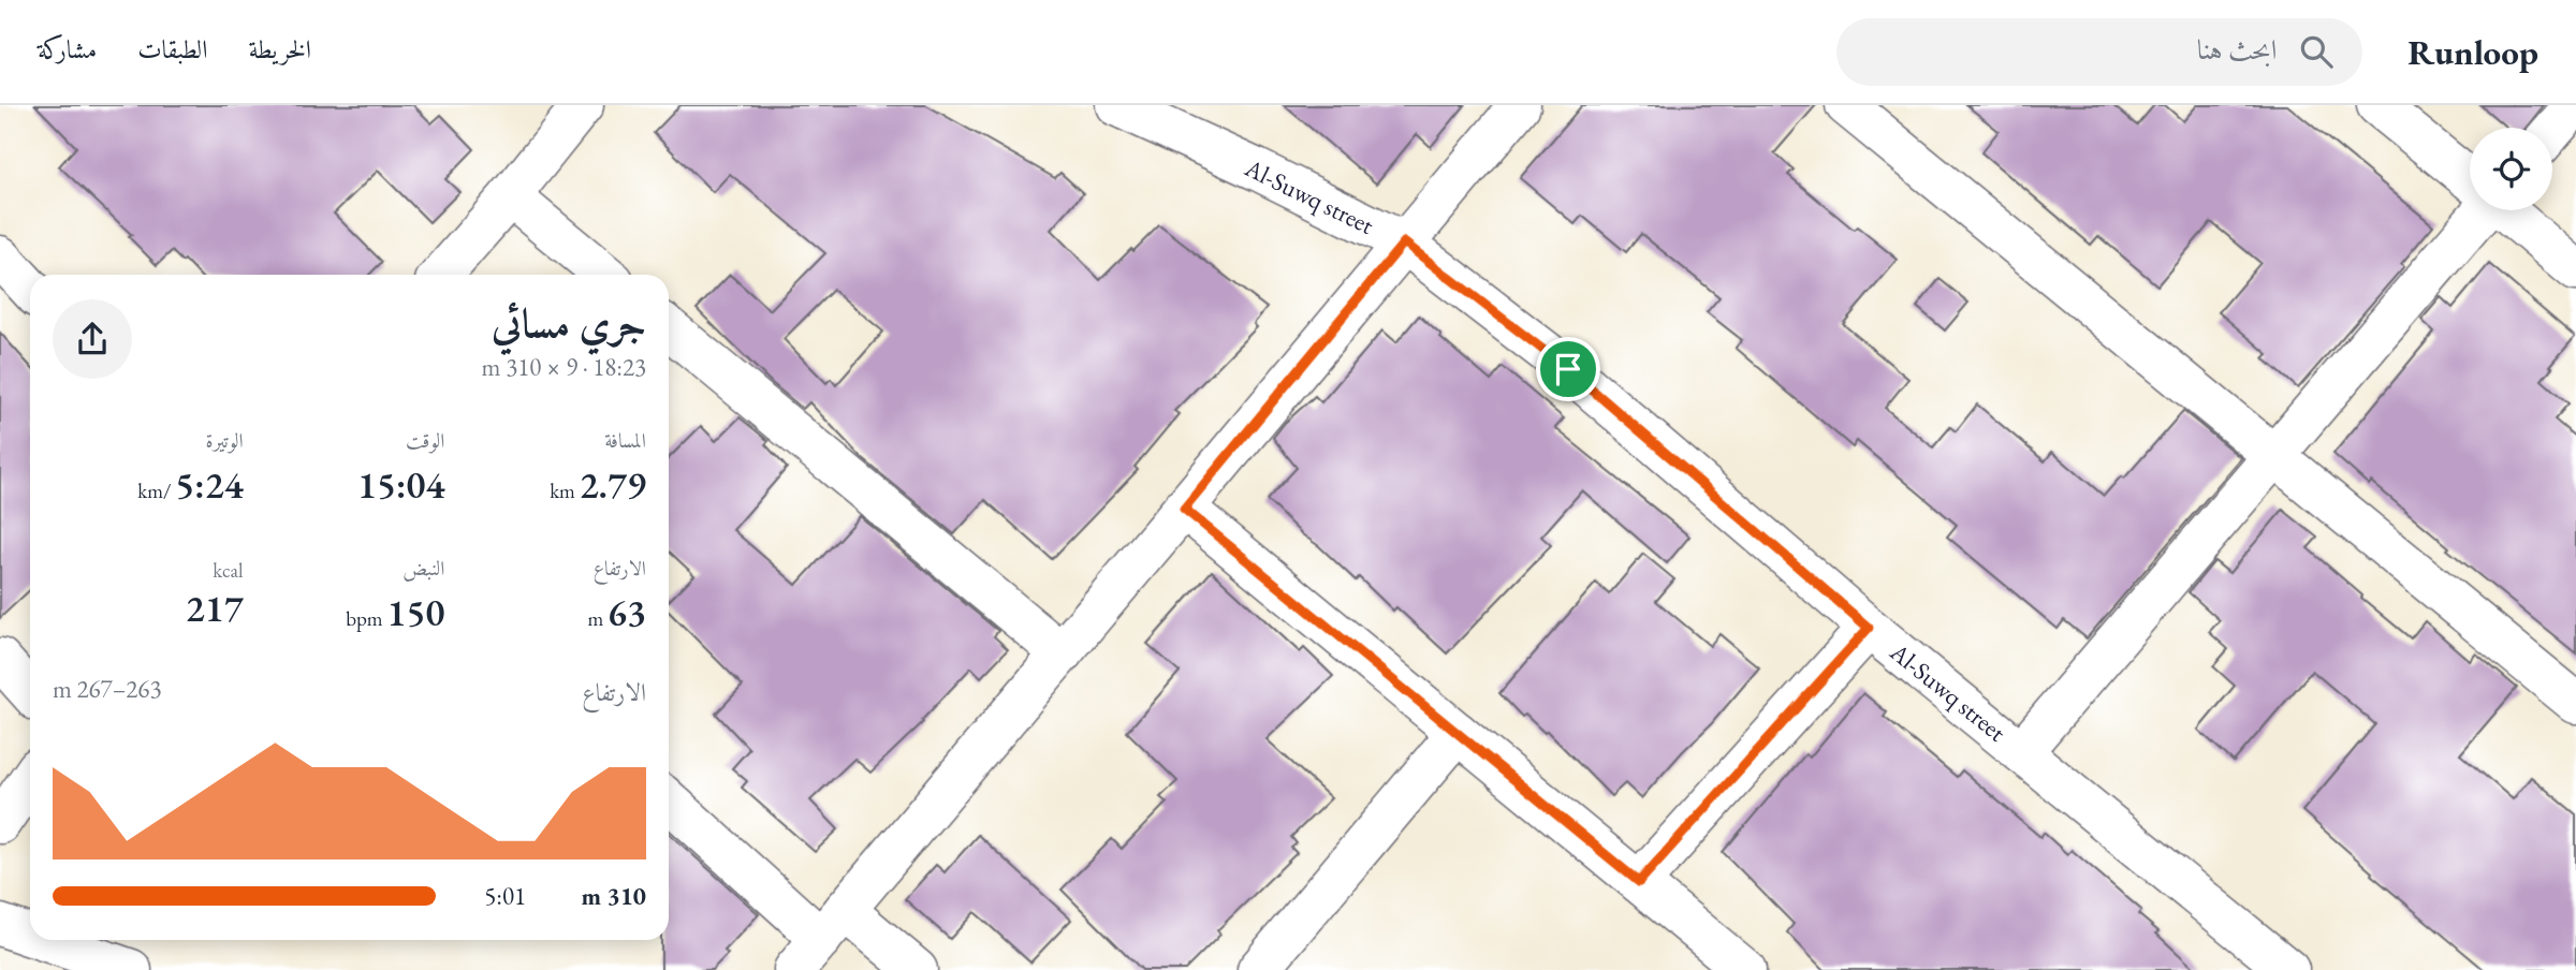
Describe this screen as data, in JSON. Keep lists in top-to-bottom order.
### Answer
{
  "streets": {
    "street": ["Al-Suwq street"]
  },
  "page": {
    "header": "Runloop",
    "search": "ابحث هنا",
    "nav": ["الخريطة", "الطبقات", "مشاركة"],
    "heading": ["جري مسائي", "18:23 · 9 × 310 m"],
    "stats": [
      ["المسافة", "2.79 km"],
      ["الوقت", "15:04"],
      ["الوتيرة", "5:24 /km"],
      ["الارتفاع", "63 m"],
      ["النبض", "150 bpm"],
      ["kcal", "217"]
    ],
    "chart": ["الارتفاع", "263–267 m"],
    "list": [
      {
        "name": "310 m",
        "note": "5:01"
      }
    ]
  }
}
